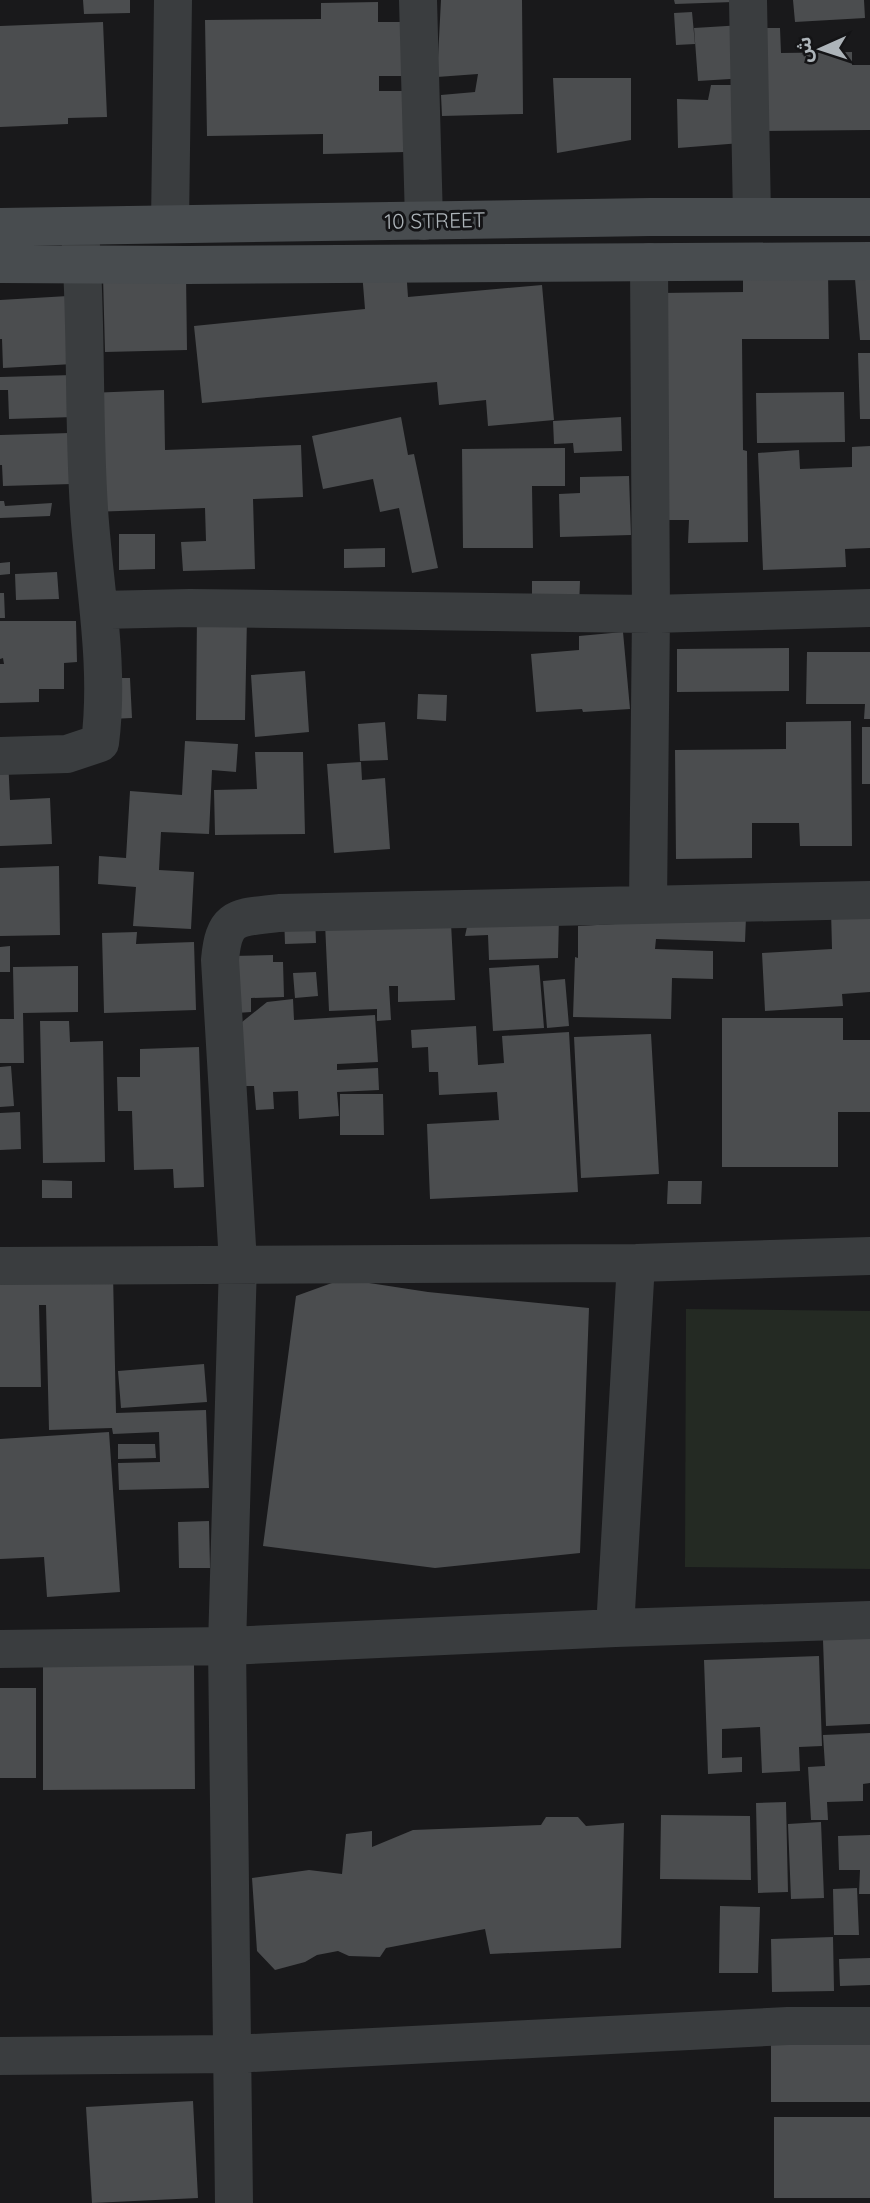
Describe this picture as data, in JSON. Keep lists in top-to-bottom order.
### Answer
{
  "streets": {
    "main road": ["10 STREET"]
  },
  "north": "left"
}
